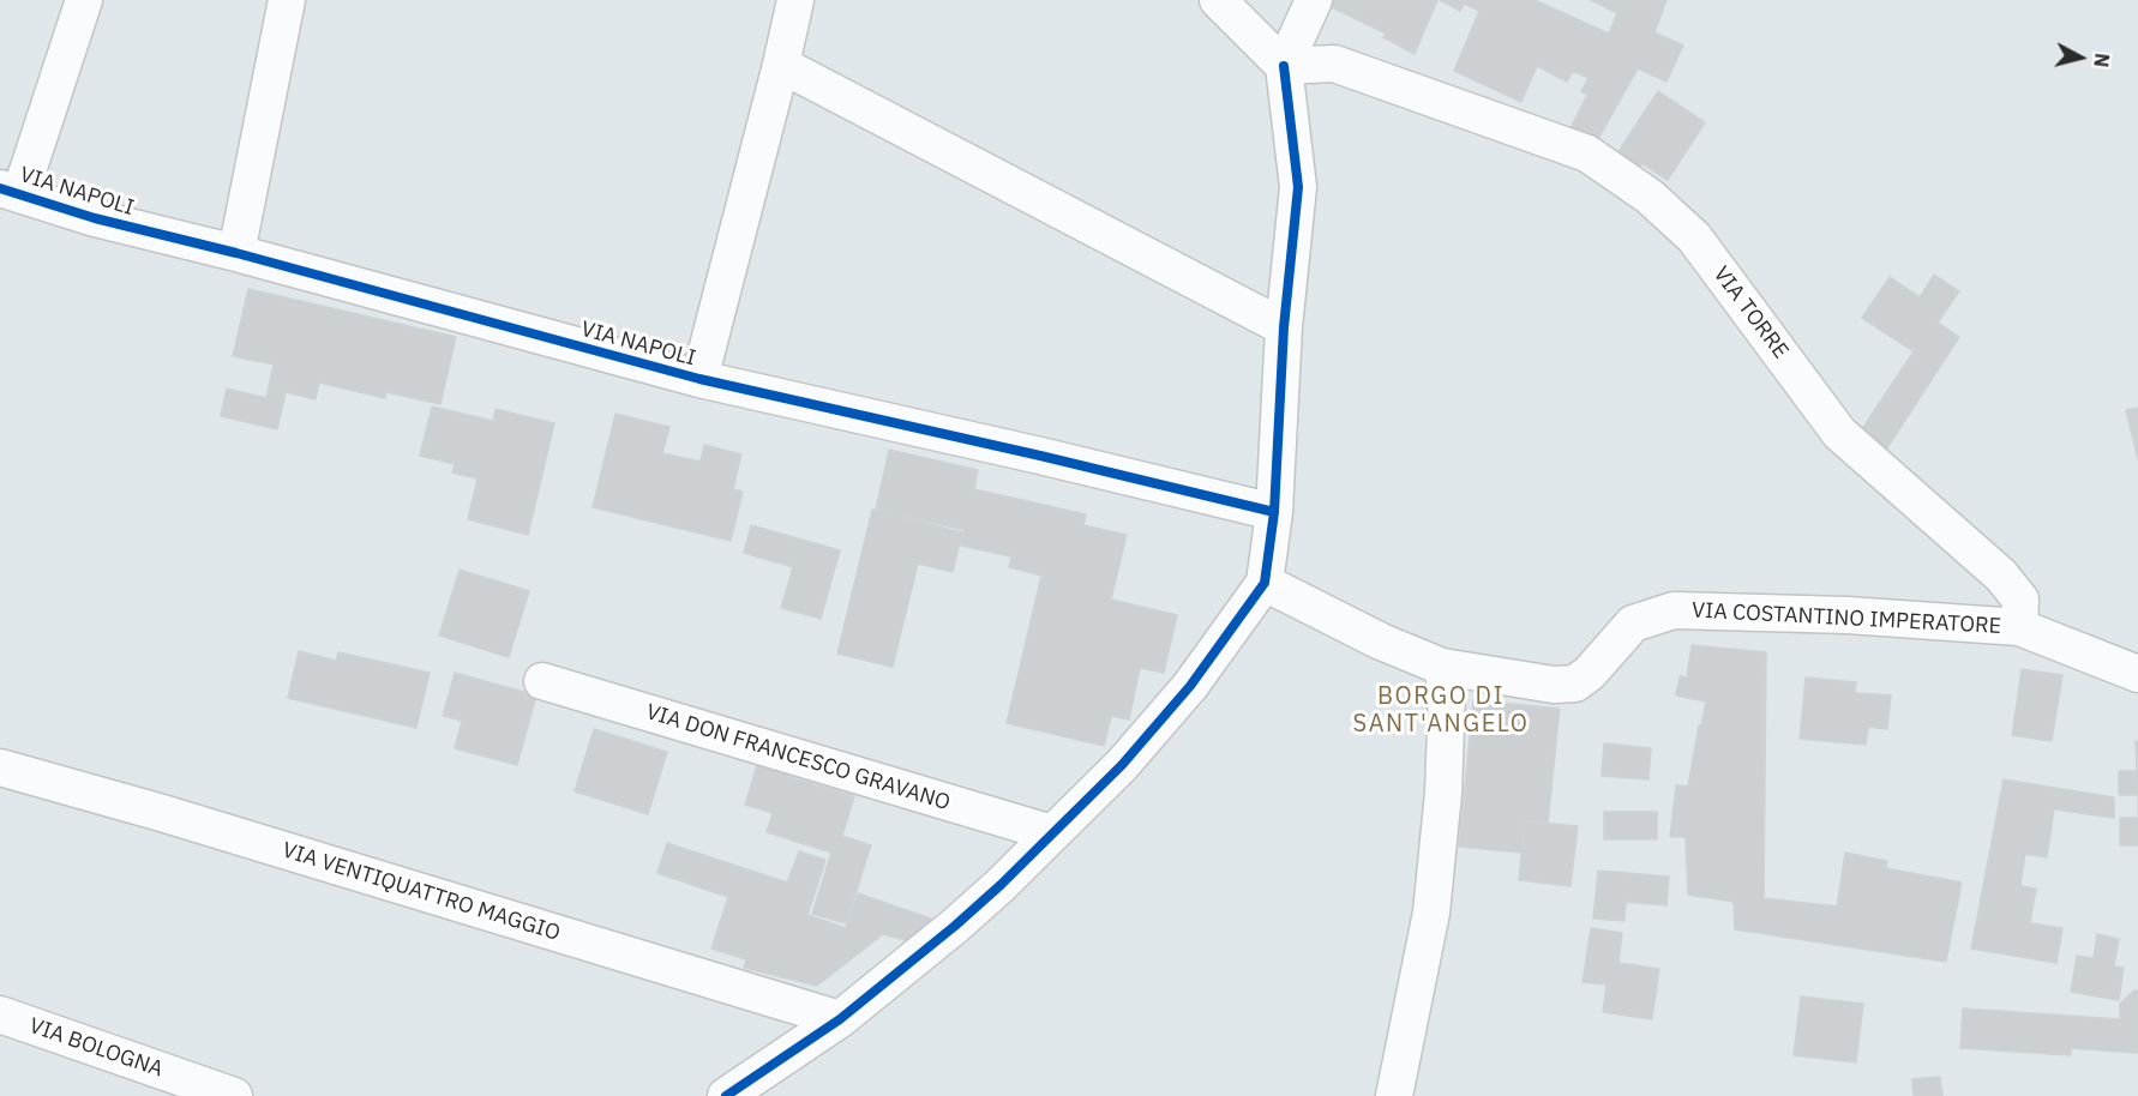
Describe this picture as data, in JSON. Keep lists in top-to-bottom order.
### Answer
{
  "streets": {
    "street": [
      "VIA NAPOLI",
      "VIA TORRE",
      "VIA COSTANTINO IMPERATORE",
      "VIA DON FRANCESCO GRAVANO",
      "VIA VENTIQUATTRO MAGGIO",
      "VIA BOLOGNA"
    ]
  },
  "crossings": [
    ["VIA TORRE", "VIA COSTANTINO IMPERATORE"]
  ],
  "districts": ["BORGO DI SANT'ANGELO"],
  "north": "right"
}
